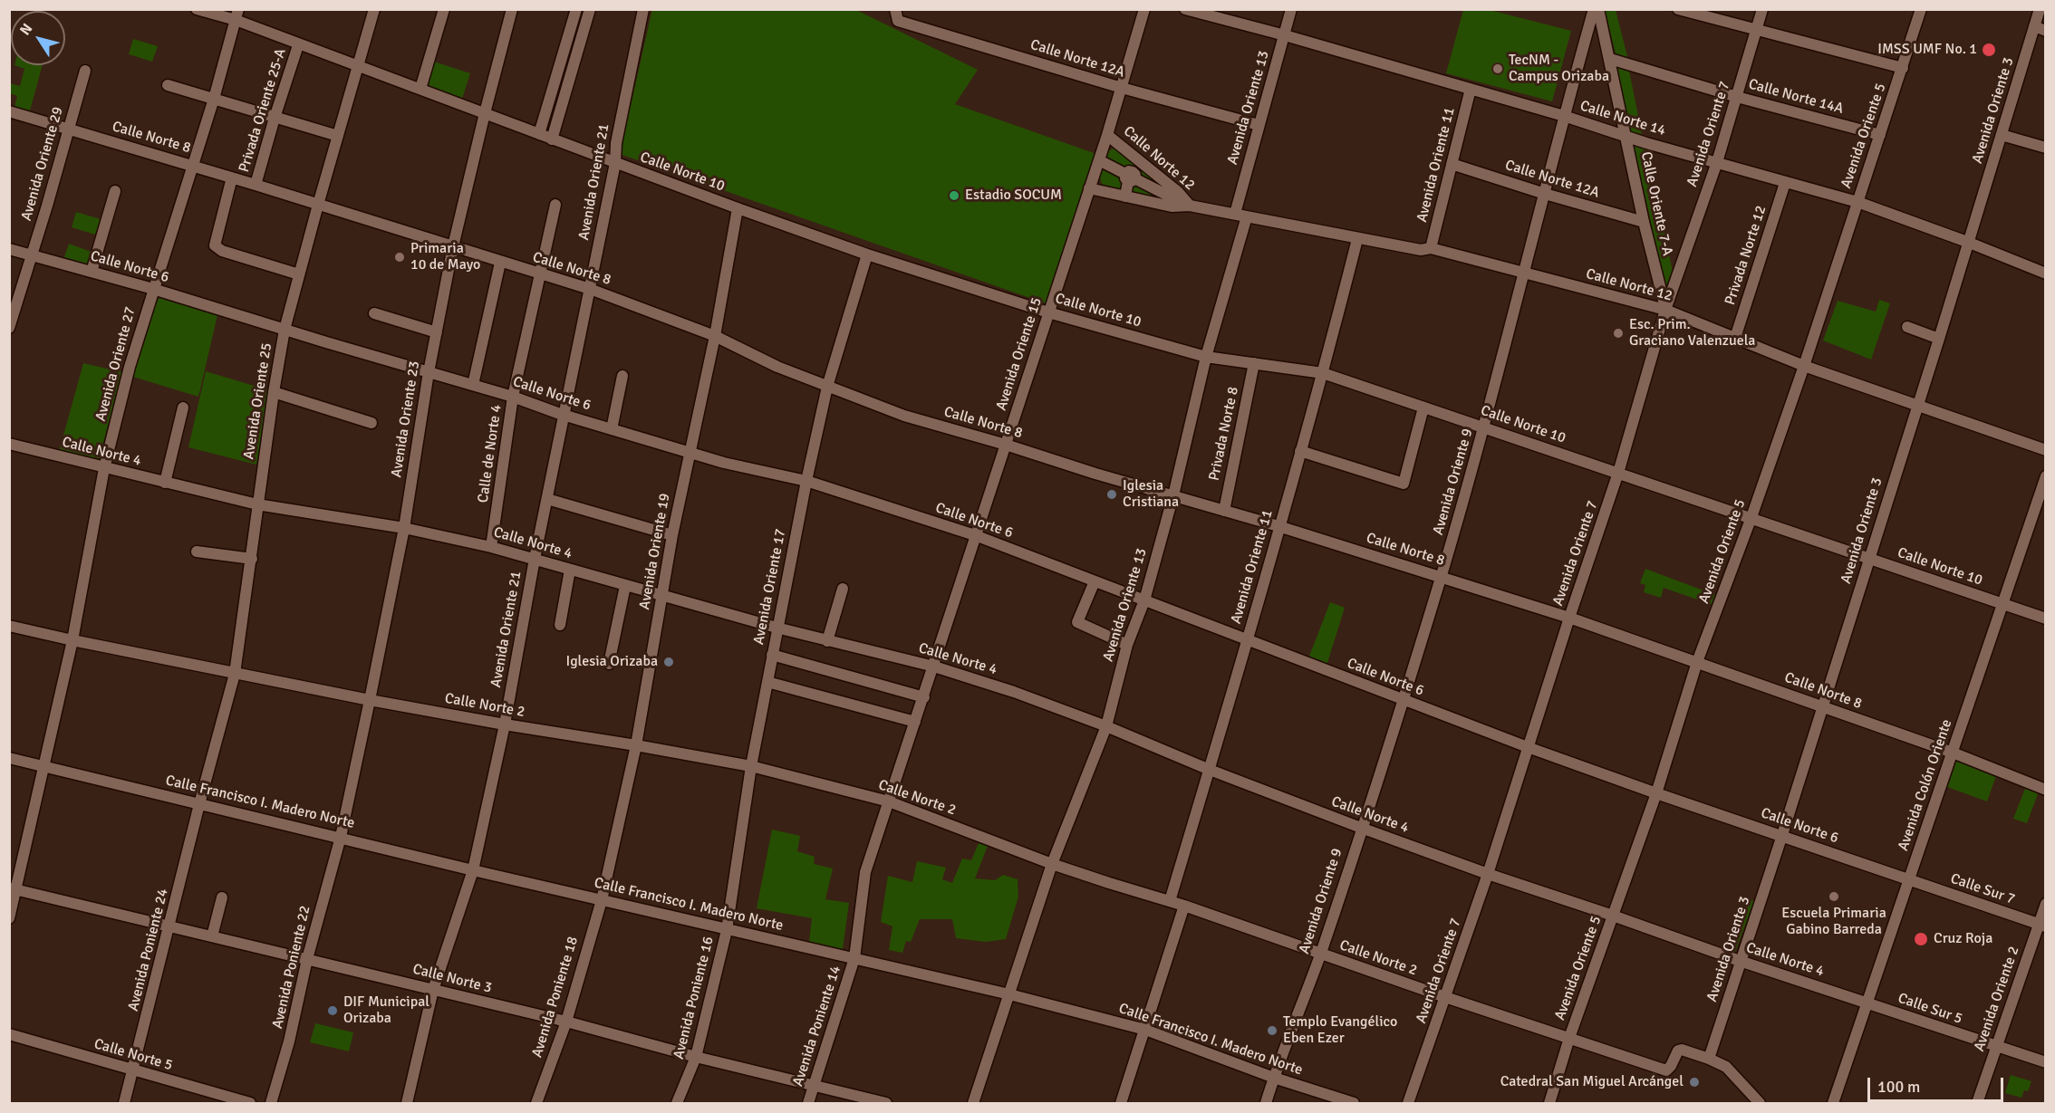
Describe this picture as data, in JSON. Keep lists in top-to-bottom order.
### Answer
{
  "streets": {
    "street": [
      "Calle Norte 12A",
      "Calle Norte 14A",
      "Avenida Oriente 13",
      "Privada Oriente 25-A",
      "Avenida Oriente 3",
      "Calle Norte 14",
      "Avenida Oriente 7",
      "Avenida Oriente 5",
      "Calle Norte 8",
      "Calle Norte 12",
      "Avenida Oriente 29",
      "Avenida Oriente 11",
      "Calle Norte 10",
      "Avenida Oriente 21",
      "Calle Oriente 7-A",
      "Privada Norte 12",
      "Calle Norte 6",
      "Avenida Oriente 15",
      "Avenida Oriente 27",
      "Avenida Oriente 25",
      "Avenida Oriente 23",
      "Privada Norte 8",
      "Calle Norte 4",
      "Calle de Norte 4",
      "Avenida Oriente 9",
      "Avenida Oriente 19",
      "Avenida Oriente 17",
      "Calle Norte 2",
      "Avenida Colón Oriente",
      "Calle Francisco I. Madero Norte",
      "Calle Sur 7",
      "Avenida Poniente 24",
      "Avenida Poniente 22",
      "Calle Norte 3",
      "Avenida Poniente 18",
      "Avenida Poniente 16",
      "Avenida Oriente 2",
      "Calle Sur 5",
      "Avenida Poniente 14",
      "Calle Norte 5"
    ]
  },
  "crossings": [
    ["Calle Norte 12A", "Avenida Oriente 13"],
    ["Calle Norte 12A", "Avenida Oriente 11"],
    ["Calle Norte 12A", "Calle Oriente 7-A"],
    ["Calle Norte 12A", "Avenida Oriente 15"],
    ["Calle Norte 12A", "Avenida Oriente 9"],
    ["Calle Norte 14A", "Avenida Oriente 7"],
    ["Calle Norte 14A", "Avenida Oriente 5"],
    ["Calle Norte 14A", "Calle Oriente 7-A"],
    ["Avenida Oriente 13", "Calle Norte 14"],
    ["Avenida Oriente 13", "Calle Norte 8"],
    ["Avenida Oriente 13", "Calle Norte 12"],
    ["Avenida Oriente 13", "Calle Norte 10"],
    ["Avenida Oriente 13", "Calle Norte 6"],
    ["Avenida Oriente 13", "Calle Norte 4"],
    ["Avenida Oriente 13", "Calle Norte 2"],
    ["Avenida Oriente 13", "Calle Francisco I. Madero Norte"],
    ["Privada Oriente 25-A", "Calle Norte 8"],
    ["Privada Oriente 25-A", "Calle Norte 10"],
    ["Avenida Oriente 3", "Calle Norte 14"],
    ["Avenida Oriente 3", "Calle Norte 8"],
    ["Avenida Oriente 3", "Calle Norte 12"],
    ["Avenida Oriente 3", "Calle Norte 10"],
    ["Avenida Oriente 3", "Calle Norte 6"],
    ["Avenida Oriente 3", "Calle Norte 4"],
    ["Avenida Oriente 3", "Calle Norte 2"],
    ["Calle Norte 14", "Avenida Oriente 7"],
    ["Calle Norte 14", "Avenida Oriente 5"],
    ["Calle Norte 14", "Avenida Oriente 11"],
    ["Calle Norte 14", "Calle Oriente 7-A"],
    ["Calle Norte 14", "Privada Norte 12"],
    ["Calle Norte 14", "Avenida Oriente 9"],
    ["Avenida Oriente 7", "Calle Norte 8"],
    ["Avenida Oriente 7", "Calle Norte 12"],
    ["Avenida Oriente 7", "Calle Norte 10"],
    ["Avenida Oriente 7", "Calle Oriente 7-A"],
    ["Avenida Oriente 7", "Calle Norte 6"],
    ["Avenida Oriente 7", "Calle Norte 4"],
    ["Avenida Oriente 7", "Calle Norte 2"],
    ["Avenida Oriente 5", "Calle Norte 8"],
    ["Avenida Oriente 5", "Calle Norte 12"],
    ["Avenida Oriente 5", "Calle Norte 10"],
    ["Avenida Oriente 5", "Calle Norte 6"],
    ["Avenida Oriente 5", "Calle Norte 4"],
    ["Avenida Oriente 5", "Calle Norte 2"],
    ["Calle Norte 8", "Avenida Oriente 29"],
    ["Calle Norte 8", "Avenida Oriente 11"],
    ["Calle Norte 8", "Avenida Oriente 21"],
    ["Calle Norte 8", "Avenida Oriente 15"],
    ["Calle Norte 8", "Avenida Oriente 27"],
    ["Calle Norte 8", "Avenida Oriente 25"],
    ["Calle Norte 8", "Avenida Oriente 23"],
    ["Calle Norte 8", "Privada Norte 8"],
    ["Calle Norte 8", "Calle de Norte 4"],
    ["Calle Norte 8", "Avenida Oriente 9"],
    ["Calle Norte 8", "Avenida Oriente 19"],
    ["Calle Norte 8", "Avenida Oriente 17"],
    ["Calle Norte 8", "Avenida Colón Oriente"],
    ["Calle Norte 12", "Avenida Oriente 11"],
    ["Calle Norte 12", "Calle Oriente 7-A"],
    ["Calle Norte 12", "Privada Norte 12"],
    ["Calle Norte 12", "Avenida Oriente 15"],
    ["Calle Norte 12", "Avenida Oriente 9"],
    ["Avenida Oriente 29", "Calle Norte 6"],
    ["Avenida Oriente 11", "Calle Norte 10"],
    ["Avenida Oriente 11", "Calle Norte 6"],
    ["Avenida Oriente 11", "Calle Norte 4"],
    ["Avenida Oriente 11", "Calle Norte 2"],
    ["Calle Norte 10", "Avenida Oriente 21"],
    ["Calle Norte 10", "Avenida Oriente 15"],
    ["Calle Norte 10", "Avenida Oriente 27"],
    ["Calle Norte 10", "Avenida Oriente 25"],
    ["Calle Norte 10", "Avenida Oriente 23"],
    ["Calle Norte 10", "Privada Norte 8"],
    ["Calle Norte 10", "Avenida Oriente 9"],
    ["Calle Norte 10", "Avenida Oriente 19"],
    ["Calle Norte 10", "Avenida Oriente 17"],
    ["Calle Norte 10", "Avenida Colón Oriente"],
    ["Avenida Oriente 21", "Calle Norte 6"],
    ["Avenida Oriente 21", "Calle Norte 4"],
    ["Avenida Oriente 21", "Calle Norte 2"],
    ["Avenida Oriente 21", "Calle Francisco I. Madero Norte"],
    ["Avenida Oriente 21", "Calle Norte 3"],
    ["Calle Norte 6", "Avenida Oriente 15"],
    ["Calle Norte 6", "Avenida Oriente 27"],
    ["Calle Norte 6", "Avenida Oriente 25"],
    ["Calle Norte 6", "Avenida Oriente 23"],
    ["Calle Norte 6", "Calle de Norte 4"],
    ["Calle Norte 6", "Avenida Oriente 9"],
    ["Calle Norte 6", "Avenida Oriente 19"],
    ["Calle Norte 6", "Avenida Oriente 17"],
    ["Calle Norte 6", "Avenida Colón Oriente"],
    ["Calle Norte 6", "Calle Sur 7"],
    ["Avenida Oriente 15", "Calle Norte 4"],
    ["Avenida Oriente 15", "Calle Norte 2"],
    ["Avenida Oriente 15", "Calle Francisco I. Madero Norte"],
    ["Avenida Oriente 15", "Avenida Poniente 14"],
    ["Avenida Oriente 27", "Calle Norte 4"],
    ["Avenida Oriente 27", "Calle Norte 2"],
    ["Avenida Oriente 27", "Calle Francisco I. Madero Norte"],
    ["Avenida Oriente 27", "Calle Norte 3"],
    ["Avenida Oriente 25", "Calle Norte 4"],
    ["Avenida Oriente 25", "Calle Norte 2"],
    ["Avenida Oriente 25", "Calle Francisco I. Madero Norte"],
    ["Avenida Oriente 25", "Avenida Poniente 24"],
    ["Avenida Oriente 23", "Calle Norte 4"],
    ["Avenida Oriente 23", "Calle Norte 2"],
    ["Avenida Oriente 23", "Calle Francisco I. Madero Norte"],
    ["Avenida Oriente 23", "Avenida Poniente 22"],
    ["Calle Norte 4", "Calle de Norte 4"],
    ["Calle Norte 4", "Avenida Oriente 9"],
    ["Calle Norte 4", "Avenida Oriente 19"],
    ["Calle Norte 4", "Avenida Oriente 17"],
    ["Calle Norte 4", "Avenida Colón Oriente"],
    ["Calle Norte 4", "Calle Sur 5"],
    ["Avenida Oriente 9", "Calle Norte 2"],
    ["Avenida Oriente 9", "Calle Francisco I. Madero Norte"],
    ["Avenida Oriente 19", "Calle Norte 2"],
    ["Avenida Oriente 19", "Calle Francisco I. Madero Norte"],
    ["Avenida Oriente 19", "Avenida Poniente 18"],
    ["Avenida Oriente 17", "Calle Norte 2"],
    ["Avenida Oriente 17", "Calle Francisco I. Madero Norte"],
    ["Avenida Oriente 17", "Avenida Poniente 16"],
    ["Avenida Colón Oriente", "Calle Sur 7"],
    ["Avenida Colón Oriente", "Calle Sur 5"],
    ["Calle Francisco I. Madero Norte", "Avenida Poniente 24"],
    ["Calle Francisco I. Madero Norte", "Avenida Poniente 22"],
    ["Calle Francisco I. Madero Norte", "Avenida Poniente 18"],
    ["Calle Francisco I. Madero Norte", "Avenida Poniente 16"],
    ["Calle Francisco I. Madero Norte", "Avenida Poniente 14"],
    ["Calle Sur 7", "Avenida Oriente 2"],
    ["Avenida Poniente 24", "Calle Norte 3"],
    ["Avenida Poniente 24", "Calle Norte 5"],
    ["Avenida Poniente 22", "Calle Norte 3"],
    ["Calle Norte 3", "Avenida Poniente 18"],
    ["Calle Norte 3", "Avenida Poniente 16"],
    ["Calle Norte 3", "Avenida Poniente 14"],
    ["Avenida Oriente 2", "Calle Sur 5"]
  ],
  "places": [
    "IMSS UMF No. 1",
    "TecNM - Campus Orizaba",
    "Estadio SOCUM",
    "Primaria 10 de Mayo",
    "Esc. Prim. Graciano Valenzuela",
    "Iglesia Cristiana",
    "Iglesia Orizaba",
    "Escuela Primaria Gabino Barreda",
    "Cruz Roja",
    "DIF Municipal Orizaba",
    "Templo Evangélico Eben Ezer",
    "Catedral San Miguel Arcángel"
  ],
  "scale_bar": "100 m",
  "north": "top left"
}
